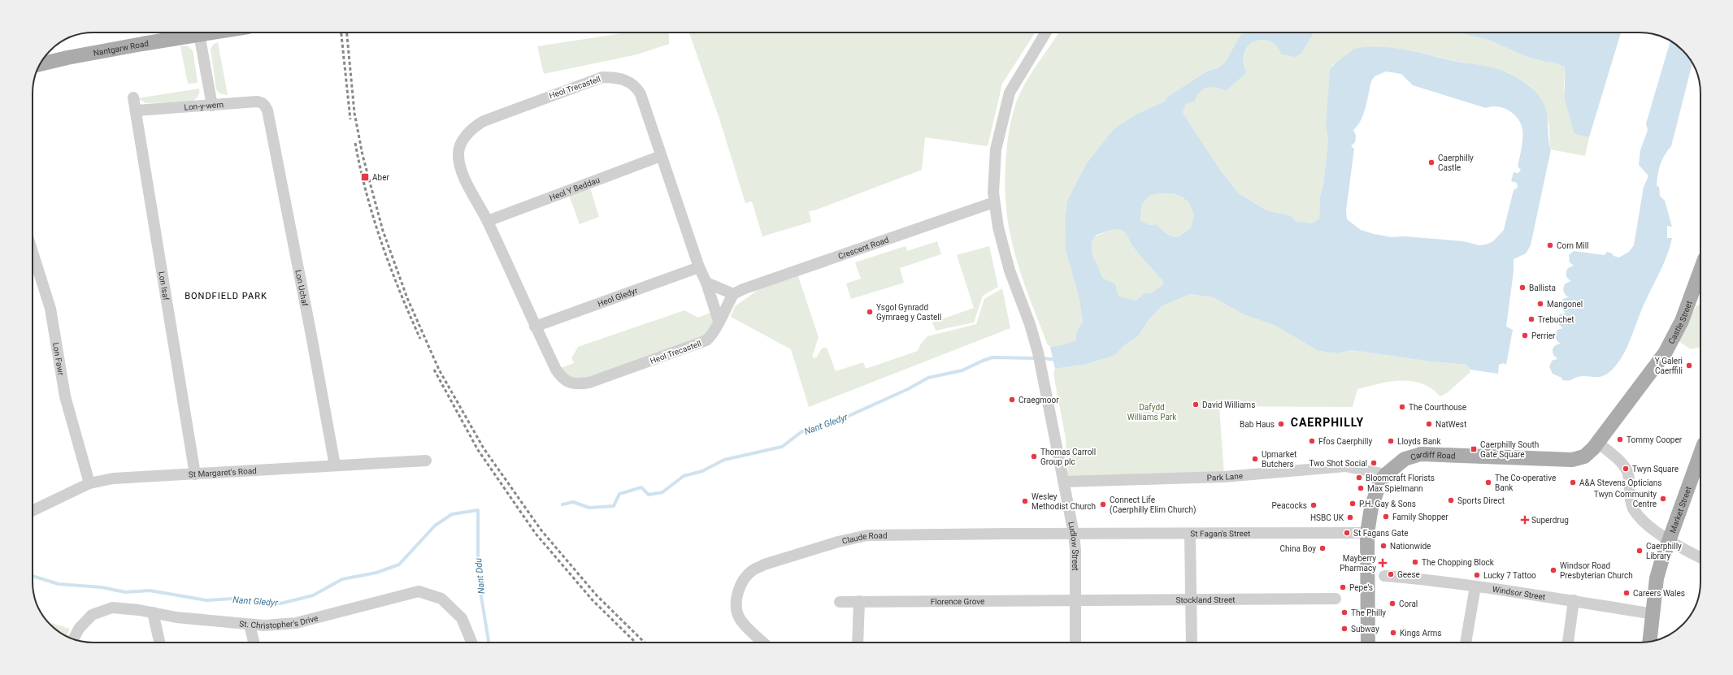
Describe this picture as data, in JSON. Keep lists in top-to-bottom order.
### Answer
{
  "streets": {
    "main road": [
      "Nantgarw Road",
      "Castle Street",
      "Cardiff Road",
      "Market Street"
    ],
    "street": [
      "Heol Trecastell",
      "Lon-y-wern",
      "Heol Y Beddau",
      "Crescent Road",
      "Lon Isaf",
      "Lon Uchaf",
      "Heol Gledyr",
      "Lon Fawr",
      "St Margaret's Road",
      "Park Lane",
      "St Fagan's Street",
      "Claude Road",
      "Ludlow Street",
      "Windsor Street",
      "Stockland Street",
      "Florence Grove",
      "St. Christopher's Drive"
    ]
  },
  "crossings": [
    ["Heol Trecastell", "Heol Y Beddau"],
    ["Heol Trecastell", "Crescent Road"],
    ["Heol Trecastell", "Heol Gledyr"],
    ["Lon-y-wern", "Lon Isaf"],
    ["Lon-y-wern", "Lon Uchaf"],
    ["Crescent Road", "Ludlow Street"],
    ["Lon Isaf", "St Margaret's Road"],
    ["Lon Uchaf", "St Margaret's Road"],
    ["Castle Street", "Cardiff Road"],
    ["Lon Fawr", "St Margaret's Road"],
    ["Cardiff Road", "Park Lane"],
    ["Cardiff Road", "St Fagan's Street"],
    ["Park Lane", "Ludlow Street"],
    ["Market Street", "Windsor Street"],
    ["St Fagan's Street", "Claude Road"],
    ["St Fagan's Street", "Ludlow Street"],
    ["Claude Road", "Ludlow Street"],
    ["Ludlow Street", "Stockland Street"],
    ["Ludlow Street", "Florence Grove"],
    ["Stockland Street", "Florence Grove"]
  ],
  "districts": ["BONDFIELD PARK", "CAERPHILLY"],
  "water": ["Nant Gledyr", "Nant Ddu"],
  "parks": ["Dafydd Williams Park"],
  "places": {
    "other": [
      "Caerphilly Castle",
      "Corn Mill",
      "Ballista",
      "Mangonel",
      "Ysgol Gynradd Gymraeg y Castell",
      "Trebuchet",
      "Perrier",
      "Y Galeri Caerffili",
      "Craegmoor",
      "David Williams",
      "The Courthouse",
      "Bab Haus",
      "NatWest",
      "Tommy Cooper",
      "Ffos Caerphilly",
      "Lloyds Bank",
      "Thomas Carroll Group plc",
      "Upmarket Butchers",
      "Two Shot Social",
      "Twyn Square",
      "Bloomcraft Florists",
      "The Co-operative Bank",
      "A&A Stevens Opticians",
      "Max Spielmann",
      "Twyn Community Centre",
      "Sports Direct",
      "Wesley Methodist Church",
      "P.H. Gay & Sons",
      "Connect Life (Caerphilly Elim Church)",
      "Peacocks",
      "Family Shopper",
      "HSBC UK",
      "St Fagans Gate",
      "Nationwide",
      "China Boy",
      "Caerphilly Library",
      "The Chopping Block",
      "Windsor Road Presbyterian Church",
      "Geese",
      "Lucky 7 Tattoo",
      "Pepe's",
      "Careers Wales",
      "Coral",
      "The Philly",
      "Subway",
      "Kings Arms"
    ],
    "transit": ["Aber", "Caerphilly South Gate Square"],
    "health": ["Superdrug", "Mayberry Pharmacy"]
  }
}
